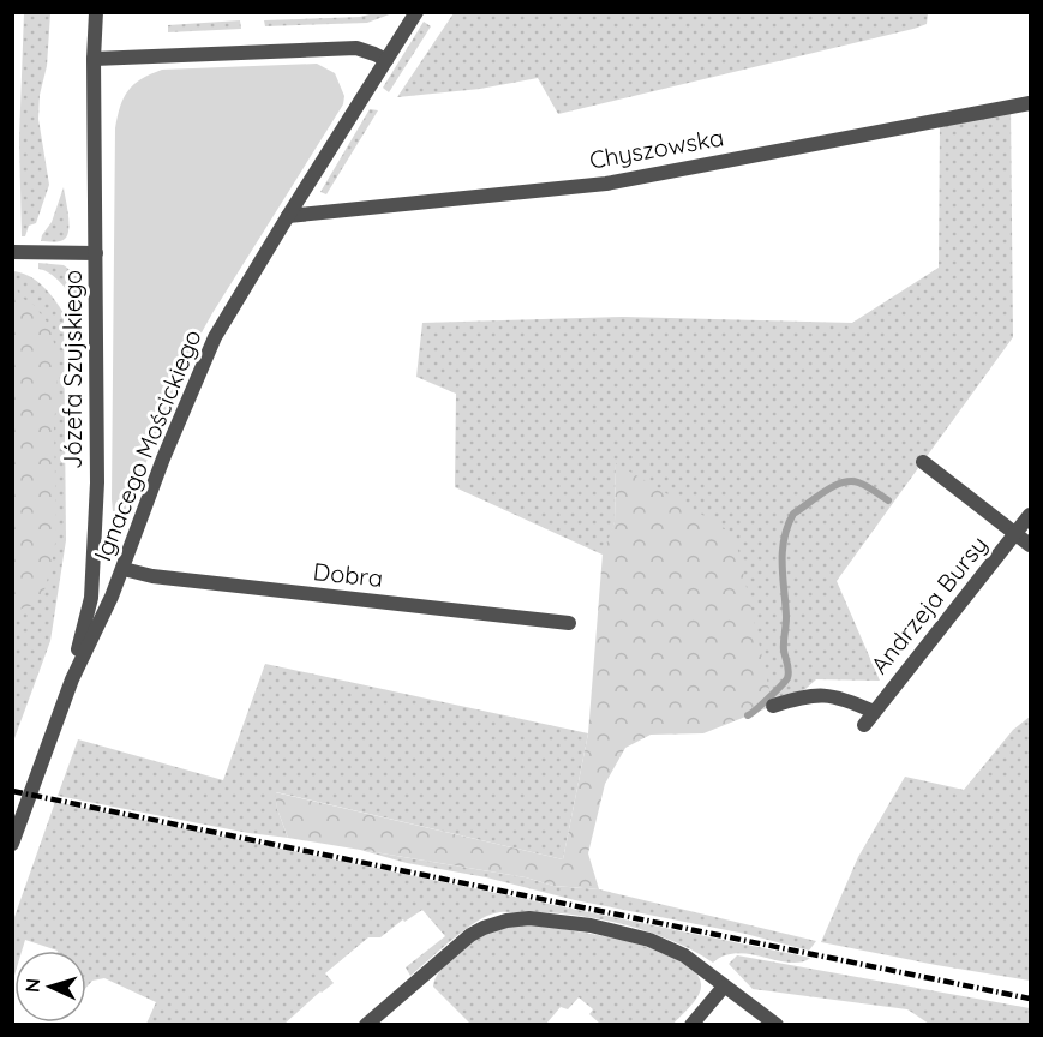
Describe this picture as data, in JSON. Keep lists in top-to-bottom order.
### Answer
{
  "streets": {
    "street": [
      "Chyszowska",
      "Józefa Szujskiego",
      "Ignacego Mościckiego",
      "Dobra",
      "Andrzeja Bursy"
    ]
  },
  "crossings": [
    ["Chyszowska", "Ignacego Mościckiego"],
    ["Józefa Szujskiego", "Ignacego Mościckiego"],
    ["Ignacego Mościckiego", "Dobra"]
  ],
  "north": "left"
}
